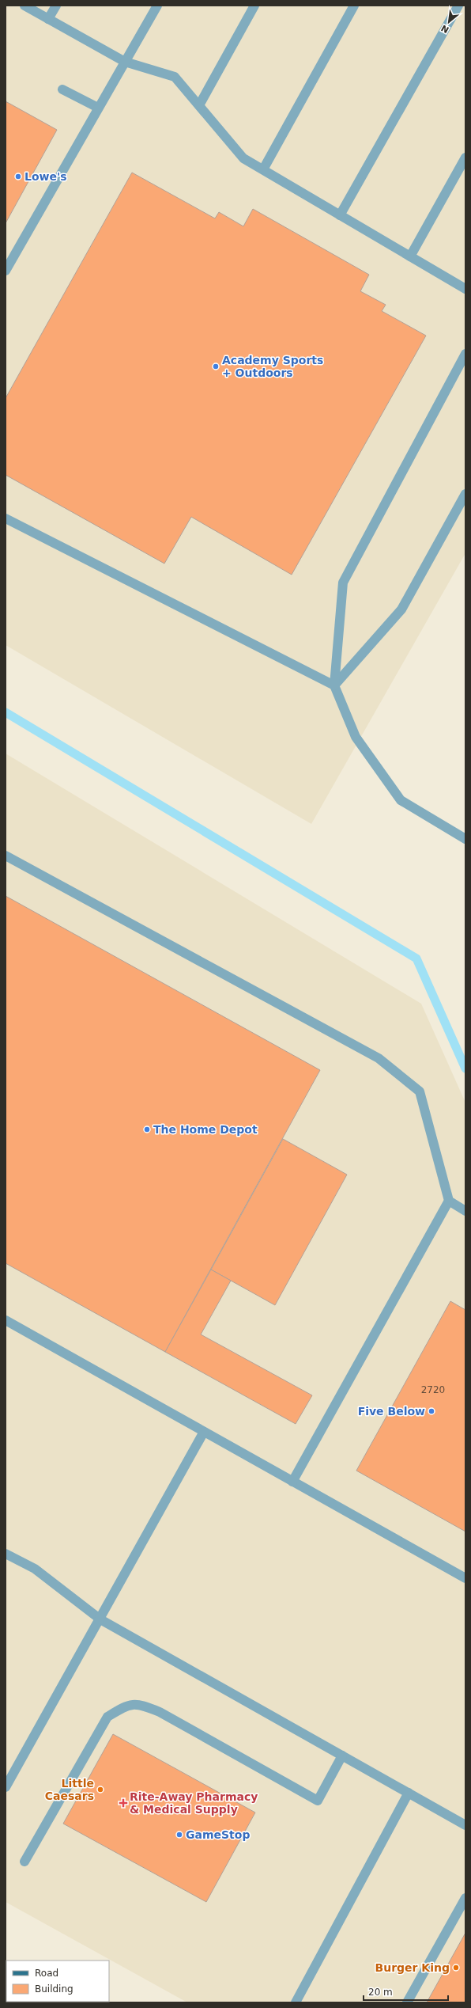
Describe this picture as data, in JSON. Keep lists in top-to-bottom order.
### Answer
{
  "places": {
    "other": [
      "Lowe's",
      "Academy Sports + Outdoors",
      "The Home Depot",
      "Five Below",
      "Little Caesars",
      "GameStop",
      "Burger King"
    ],
    "health": ["Rite-Away Pharmacy & Medical Supply"]
  },
  "house_numbers": ["2720"],
  "legend": ["Road", "Building"],
  "scale_bar": "20 m",
  "north": "bottom left"
}
